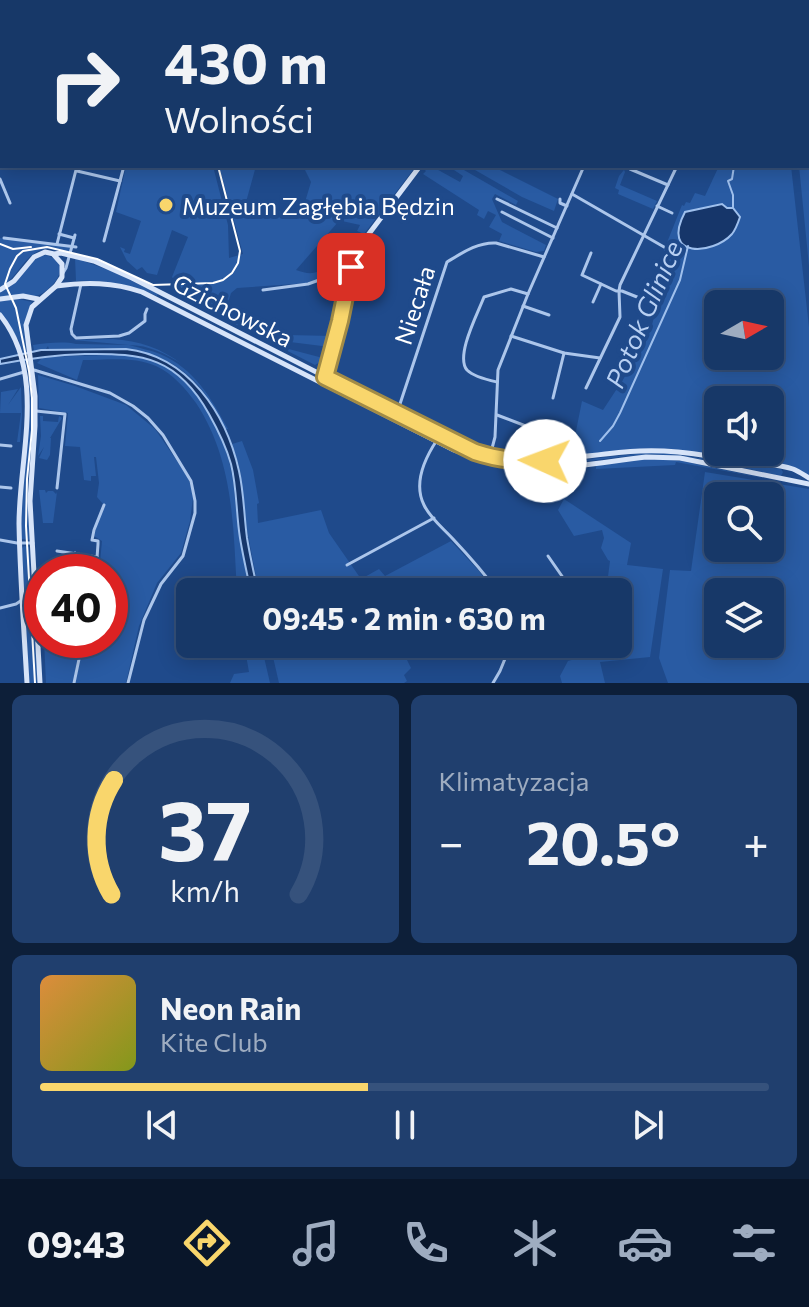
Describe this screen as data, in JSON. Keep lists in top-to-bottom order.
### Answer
{
  "streets": {
    "street": ["Niecała", "Gzichowska"]
  },
  "crossings": [
    ["Niecała", "Gzichowska"]
  ],
  "water": ["Potok Glinice"],
  "places": ["Muzeum Zagłębia Będzin"],
  "north": "right",
  "page": {
    "turn": ["430 m", "Wolności"],
    "limit": "40",
    "trip": "09:45 · 2 min · 630 m",
    "tile": "Klimatyzacja",
    "heat": ["−", "20.5°", "+"],
    "song": ["Neon Rain", "Kite Club"],
    "tabs": "09:43",
    "gauge": ["37", "km/h"]
  }
}
